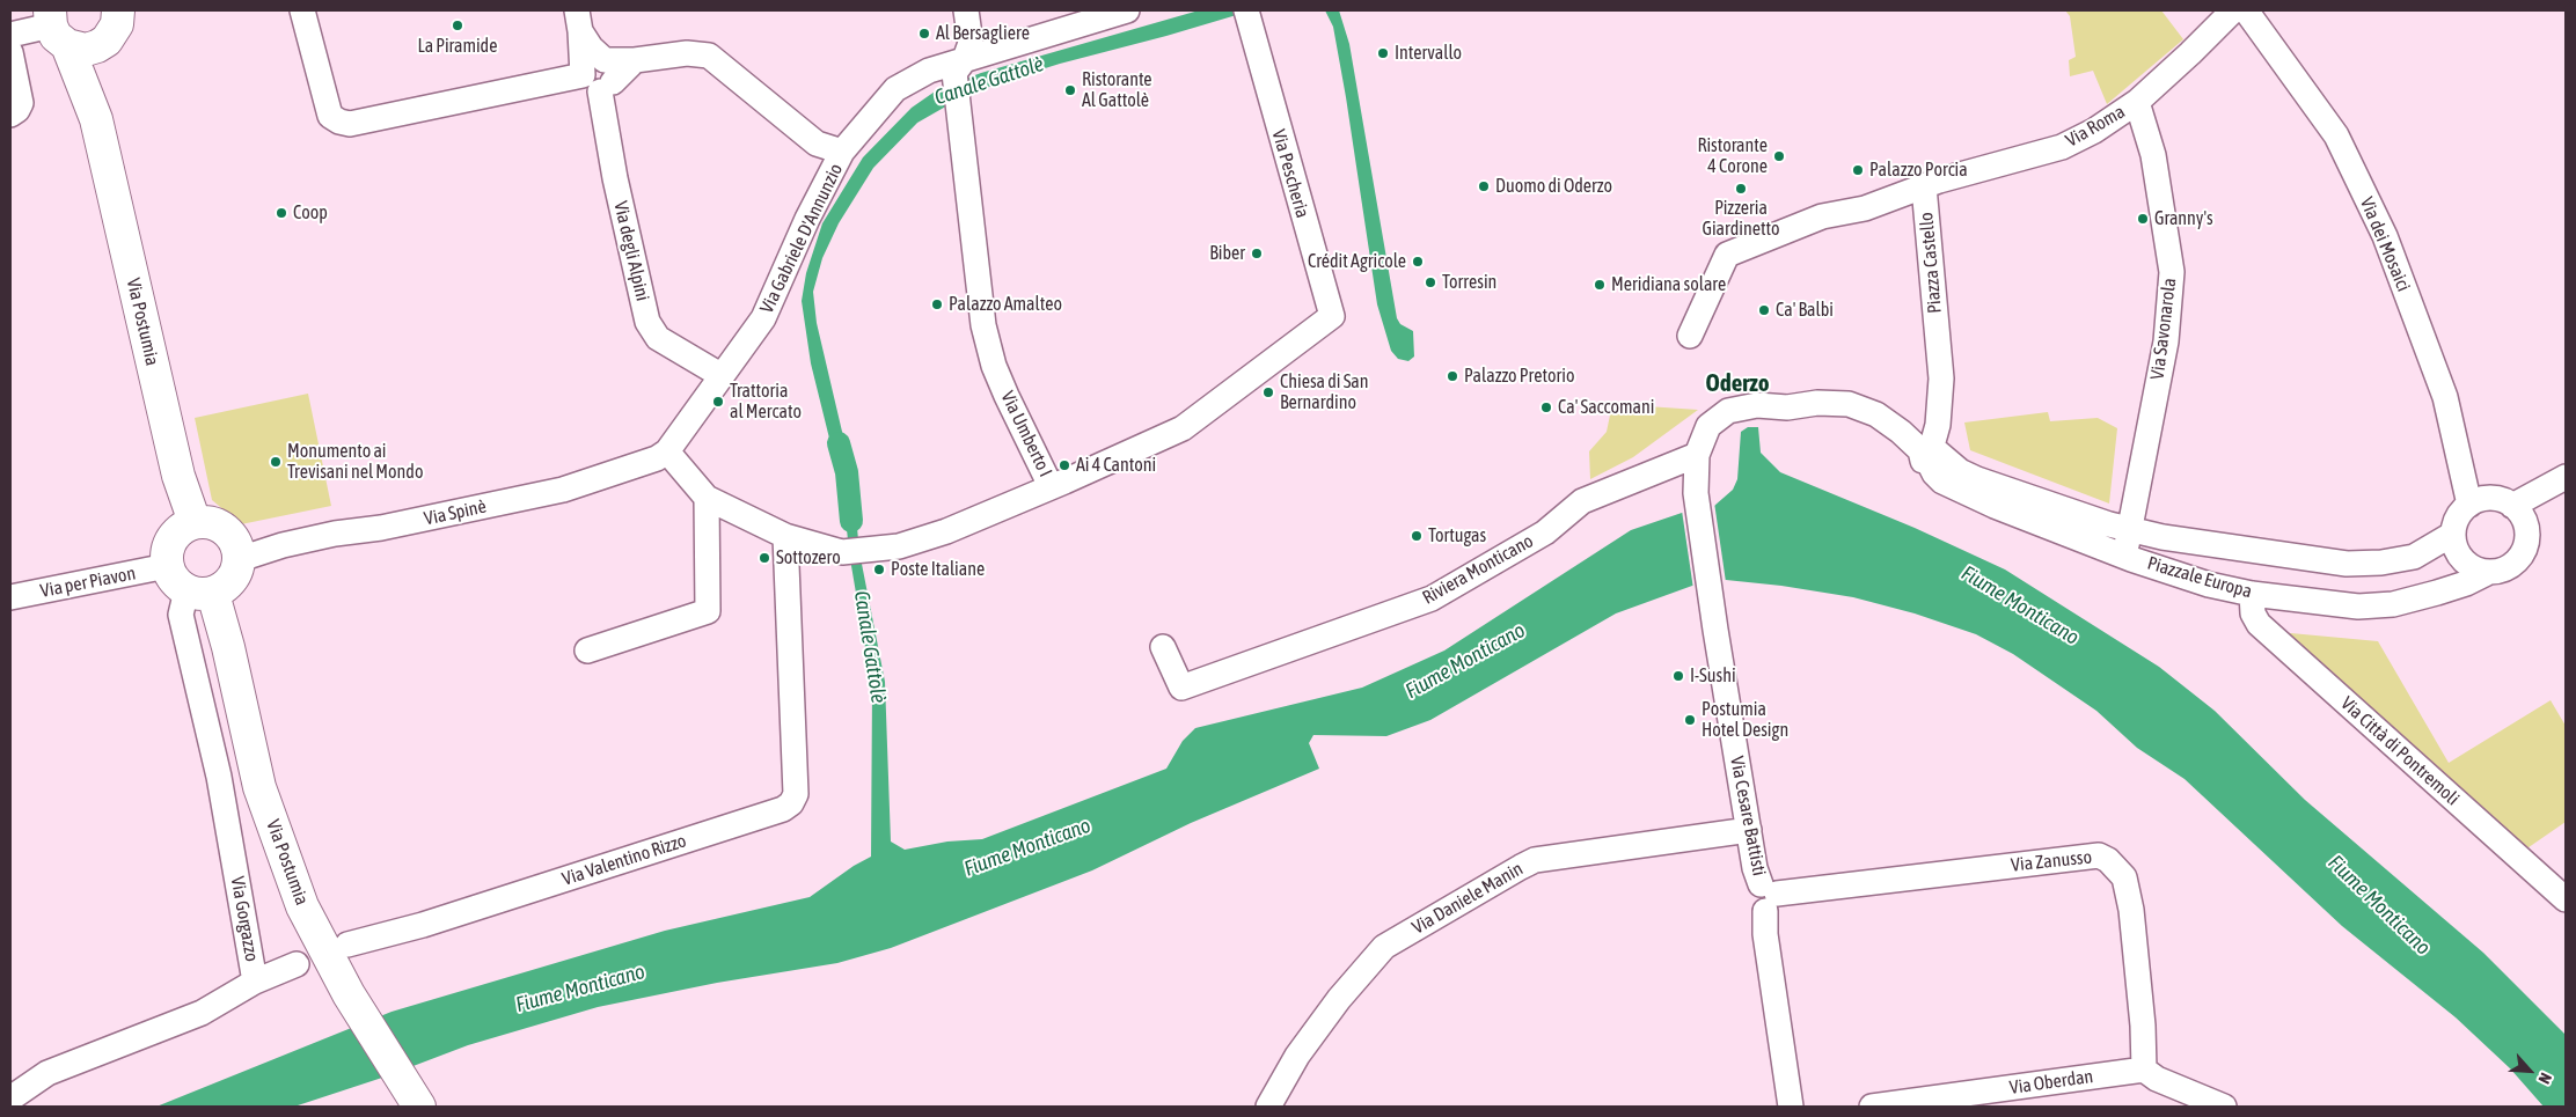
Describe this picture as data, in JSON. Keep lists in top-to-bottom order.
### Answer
{
  "streets": {
    "main road": ["Via Postumia"],
    "street": [
      "Via Roma",
      "Via Pescheria",
      "Via Gabriele D'Annunzio",
      "Via dei Mosaici",
      "Via degli Alpini",
      "Piazza Castello",
      "Via Savonarola",
      "Via Umberto I",
      "Via Spinè",
      "Riviera Monticano",
      "Piazzale Europa",
      "Via per Piavon",
      "Via Città di Pontremoli",
      "Via Cesare Battisti",
      "Via Valentino Rizzo",
      "Via Zanusso",
      "Via Daniele Manin",
      "Via Gorgazzo",
      "Via Oberdan"
    ]
  },
  "crossings": [
    ["Via Roma", "Piazza Castello"],
    ["Via Roma", "Via Savonarola"],
    ["Via Pescheria", "Via Umberto I"],
    ["Via Gabriele D'Annunzio", "Via degli Alpini"],
    ["Via Gabriele D'Annunzio", "Via Umberto I"],
    ["Via Gabriele D'Annunzio", "Via Spinè"],
    ["Via dei Mosaici", "Piazzale Europa"],
    ["Piazza Castello", "Piazzale Europa"],
    ["Via Postumia", "Via Spinè"],
    ["Via Postumia", "Via per Piavon"],
    ["Via Postumia", "Via Gorgazzo"],
    ["Via Savonarola", "Piazzale Europa"],
    ["Via Spinè", "Via per Piavon"],
    ["Via Spinè", "Via Gorgazzo"],
    ["Riviera Monticano", "Via Cesare Battisti"],
    ["Piazzale Europa", "Via Città di Pontremoli"],
    ["Via per Piavon", "Via Gorgazzo"],
    ["Via Cesare Battisti", "Via Zanusso"],
    ["Via Cesare Battisti", "Via Daniele Manin"],
    ["Via Zanusso", "Via Oberdan"]
  ],
  "districts": ["Oderzo"],
  "water": ["Canale Gattolè", "Fiume Monticano"],
  "places": [
    "La Piramide",
    "Al Bersagliere",
    "Intervallo",
    "Ristorante Al Gattolè",
    "Ristorante 4 Corone",
    "Palazzo Porcia",
    "Duomo di Oderzo",
    "Pizzeria Giardinetto",
    "Coop",
    "Granny's",
    "Biber",
    "Crédit Agricole",
    "Torresin",
    "Meridiana solare",
    "Palazzo Amalteo",
    "Ca' Balbi",
    "Palazzo Pretorio",
    "Chiesa di San Bernardino",
    "Trattoria al Mercato",
    "Ca' Saccomani",
    "Monumento ai Trevisani nel Mondo",
    "Ai 4 Cantoni",
    "Tortugas",
    "Sottozero",
    "Poste Italiane",
    "I-Sushi",
    "Postumia Hotel Design"
  ],
  "north": "bottom right"
}
